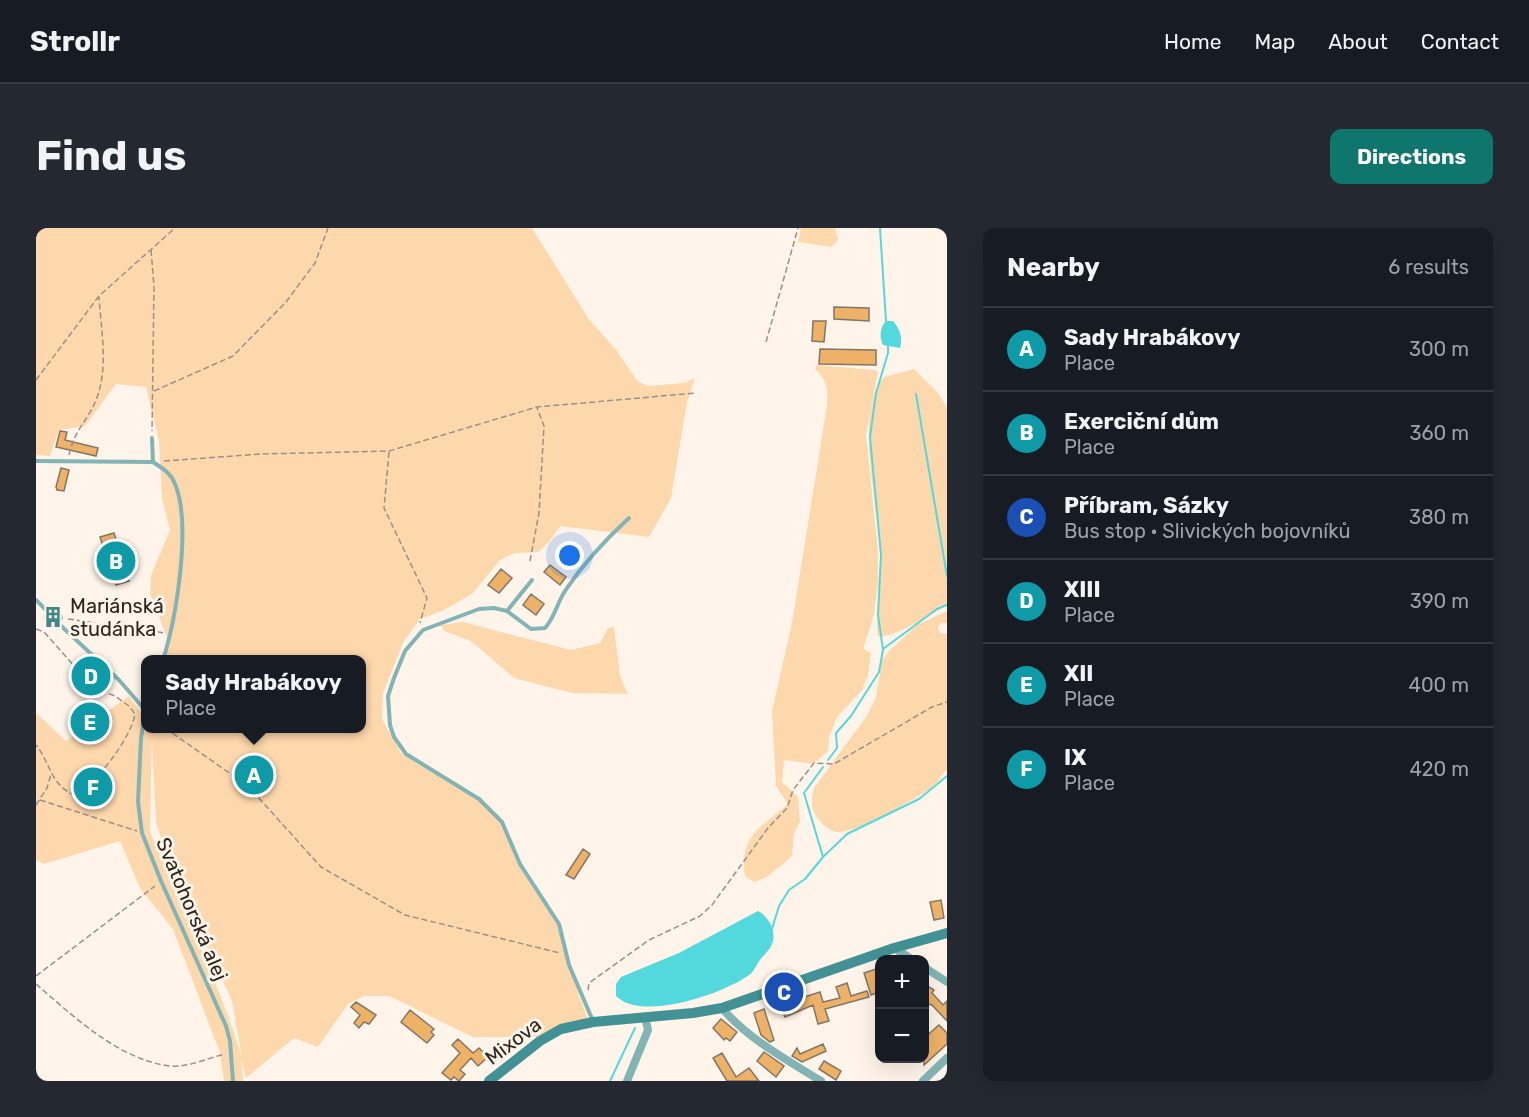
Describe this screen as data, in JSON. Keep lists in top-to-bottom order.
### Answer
{
  "streets": {
    "street": ["Mixova"],
    "lane": ["Svatohorská alej"]
  },
  "places": {
    "building": ["Mariánská studánka"]
  },
  "page": {
    "header": "Strollr",
    "nav": [
      "Home",
      "Map",
      "About",
      "Contact"
    ],
    "buttons": "Directions",
    "title": "Find us",
    "heading": ["Nearby", "6 results"],
    "list": [
      {
        "mark": "A",
        "name": "Sady Hrabákovy",
        "note": "Place",
        "value": "300 m"
      },
      {
        "mark": "B",
        "name": "Exerciční dům",
        "note": "Place",
        "value": "360 m"
      },
      {
        "mark": "C",
        "name": "Příbram, Sázky",
        "note": "Bus stop · Slivických bojovníků",
        "value": "380 m"
      },
      {
        "mark": "D",
        "name": "XIII",
        "note": "Place",
        "value": "390 m"
      },
      {
        "mark": "E",
        "name": "XII",
        "note": "Place",
        "value": "400 m"
      },
      {
        "mark": "F",
        "name": "IX",
        "note": "Place",
        "value": "420 m"
      }
    ],
    "pins": [
      "B",
      "D",
      "E",
      "A",
      "F",
      "C"
    ],
    "popup": ["Sady Hrabákovy", "Place"],
    "map_buttons": ["+", "−"]
  }
}
